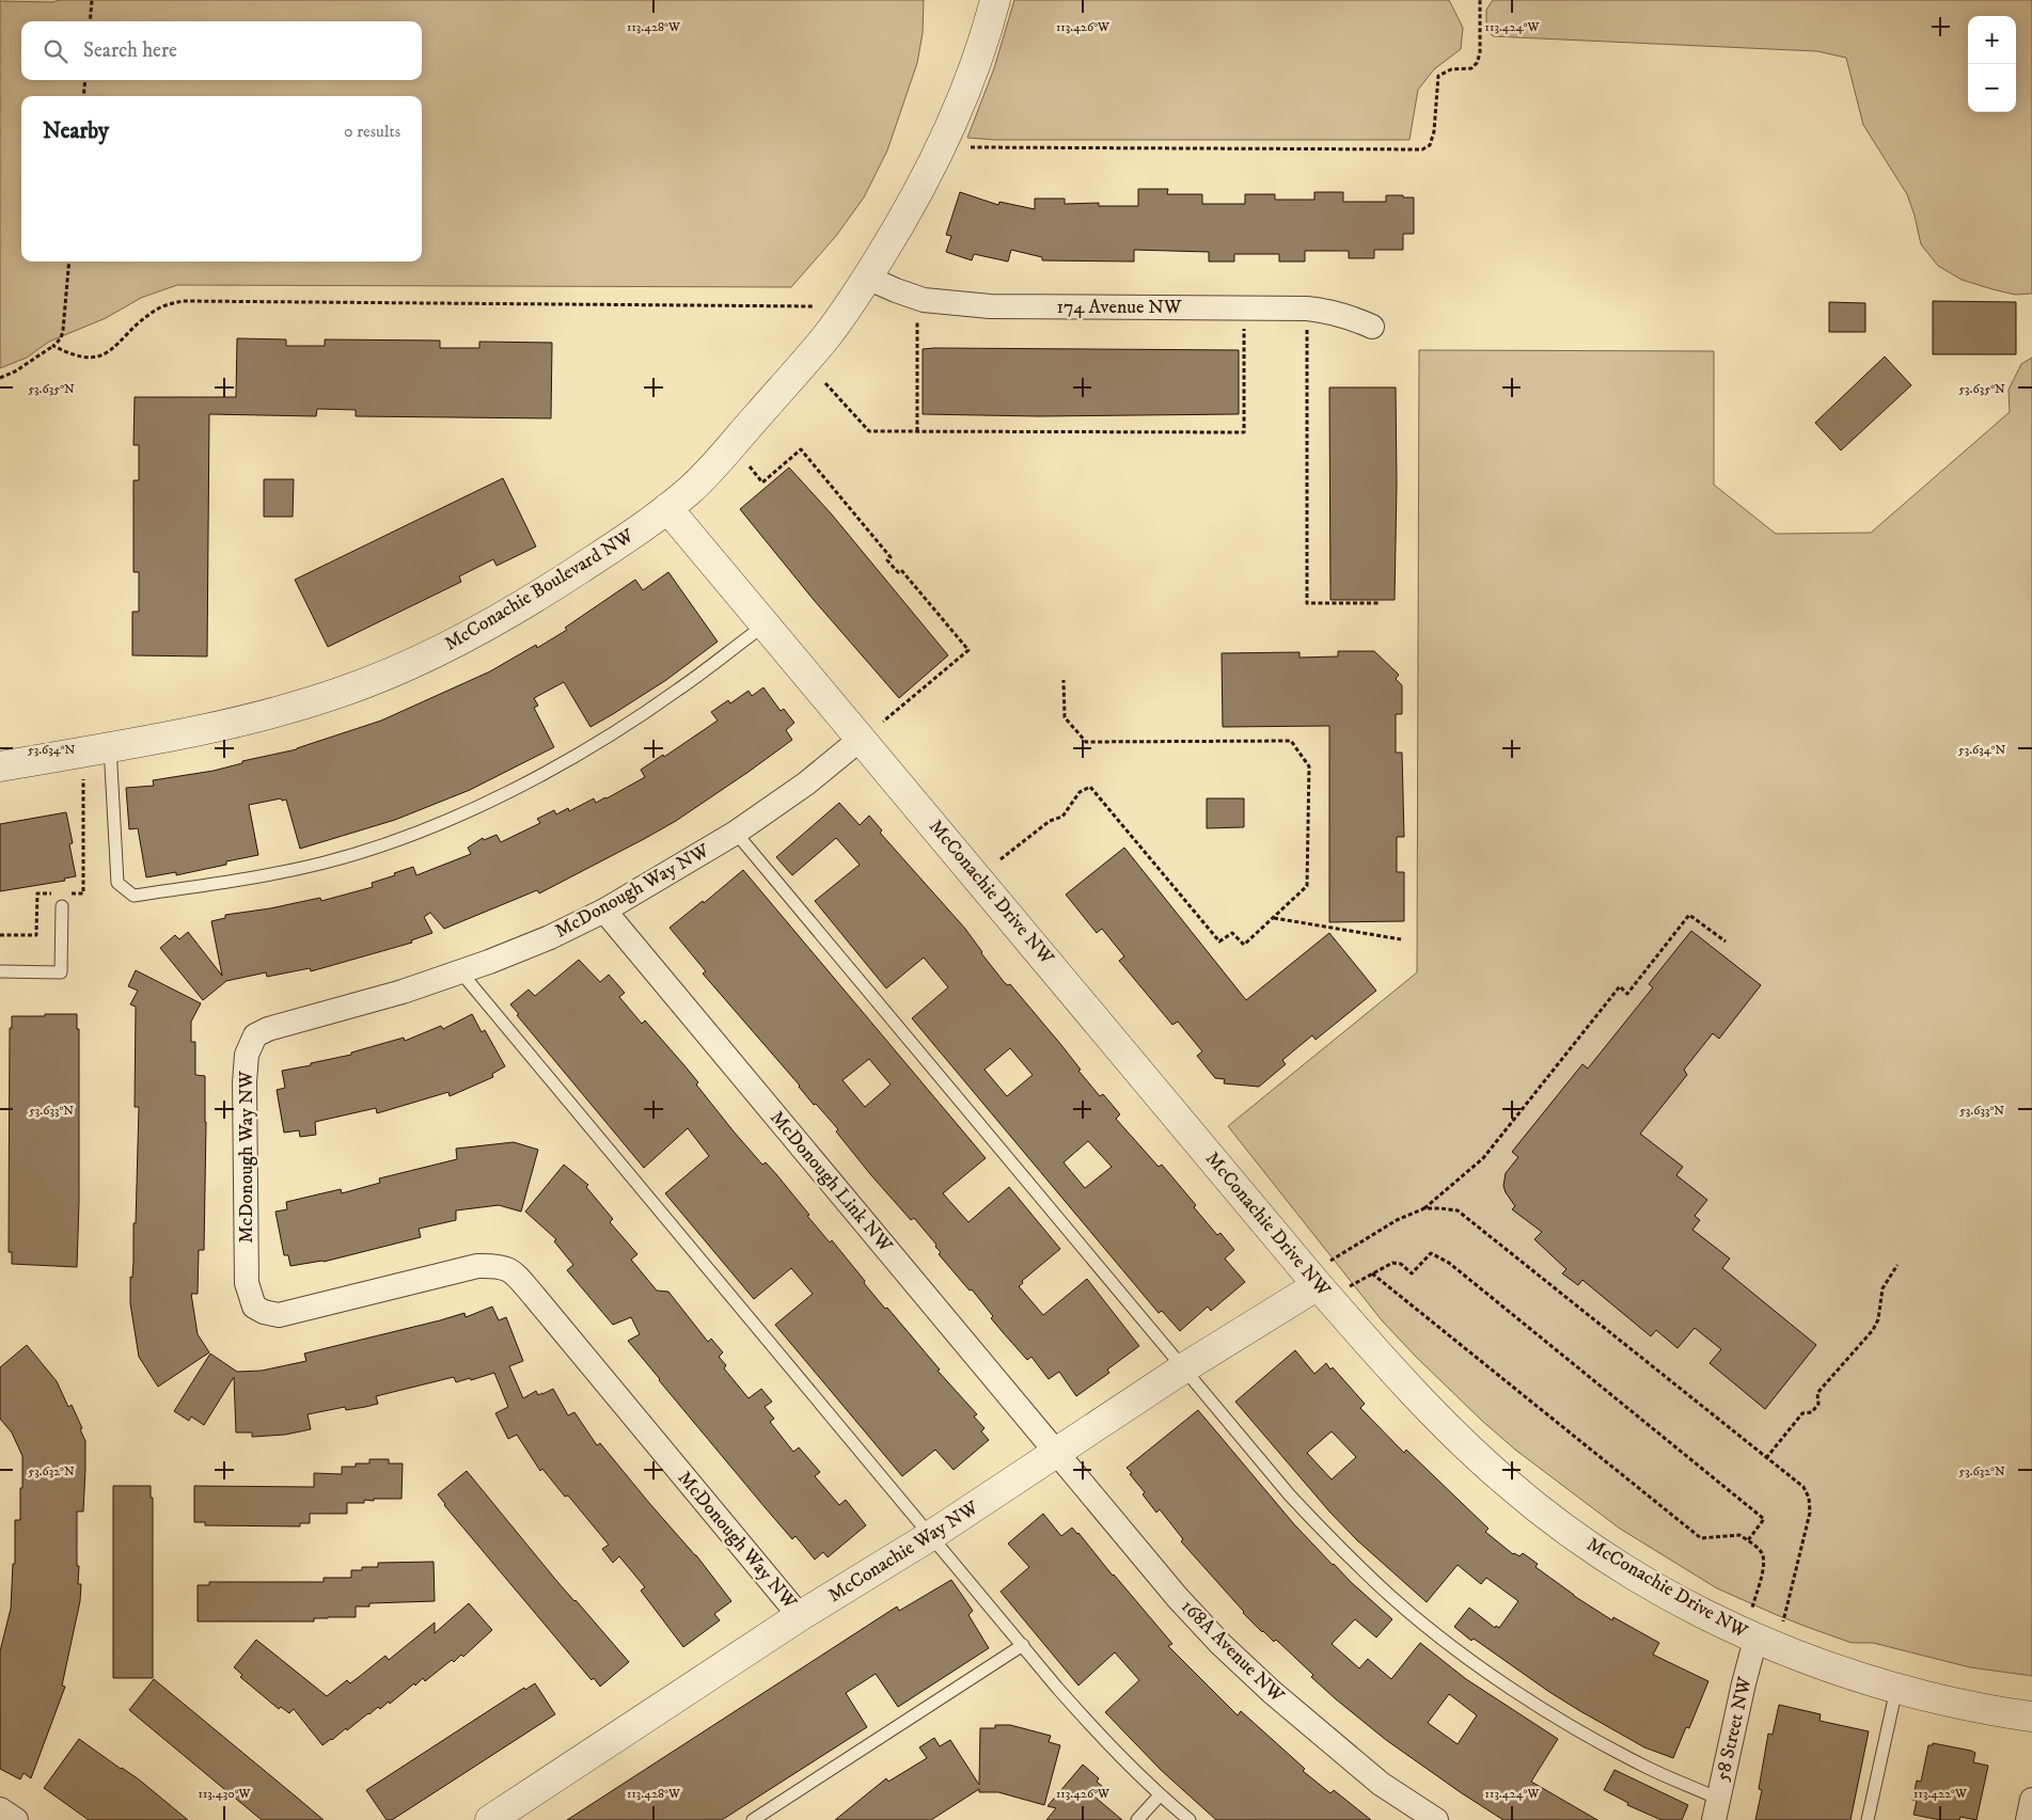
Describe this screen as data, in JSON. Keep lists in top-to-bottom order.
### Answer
{
  "streets": {
    "street": [
      "174 Avenue NW",
      "McConachie Boulevard NW",
      "McDonough Way NW",
      "McConachie Drive NW",
      "McDonough Link NW",
      "McConachie Way NW",
      "168A Avenue NW",
      "58 Street NW"
    ]
  },
  "crossings": [
    ["174 Avenue NW", "McConachie Boulevard NW"],
    ["McConachie Boulevard NW", "McConachie Drive NW"],
    ["McDonough Way NW", "McConachie Drive NW"],
    ["McDonough Way NW", "McDonough Link NW"],
    ["McDonough Way NW", "McConachie Way NW"],
    ["McConachie Drive NW", "McConachie Way NW"],
    ["McConachie Drive NW", "58 Street NW"],
    ["McDonough Link NW", "McConachie Way NW"],
    ["McDonough Link NW", "168A Avenue NW"],
    ["McConachie Way NW", "168A Avenue NW"]
  ],
  "page": {
    "map_buttons": ["+", "−"],
    "search": "Search here",
    "heading": ["Nearby", "0 results"]
  },
  "coordinates": [
    "113.428°W",
    "113.426°W",
    "113.424°W",
    "53.635°N",
    "53.634°N",
    "53.633°N",
    "53.632°N",
    "113.430°W",
    "113.422°W"
  ]
}
